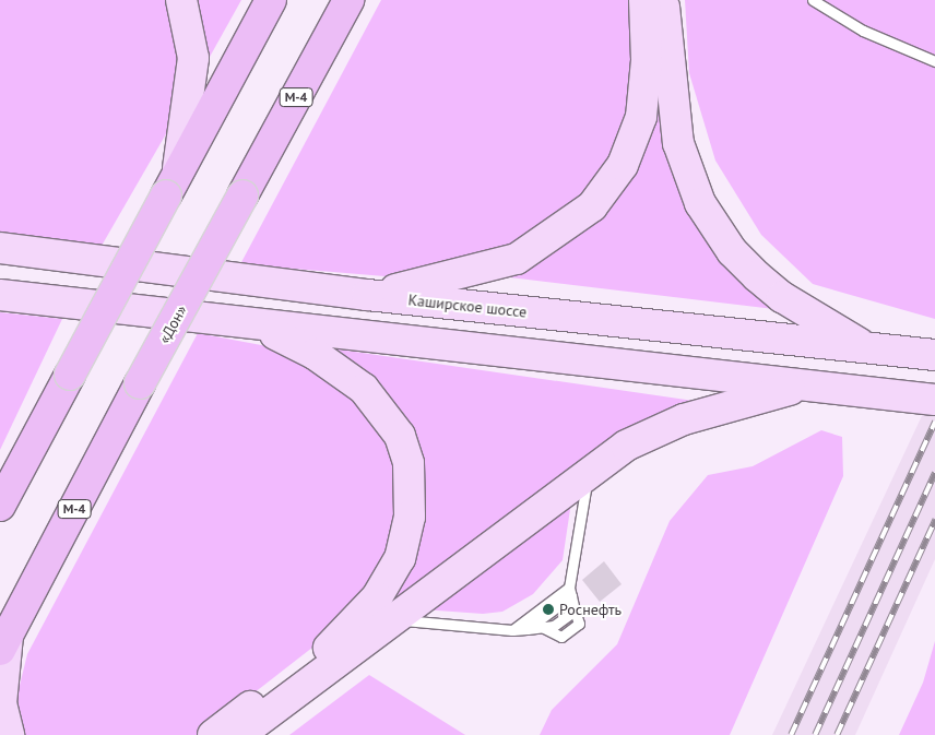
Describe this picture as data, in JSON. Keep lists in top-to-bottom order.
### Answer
{
  "streets": {
    "highway": ["М-4", "«Дон»"],
    "main road": ["Каширское шоссе"]
  },
  "places": ["Роснефть"]
}
